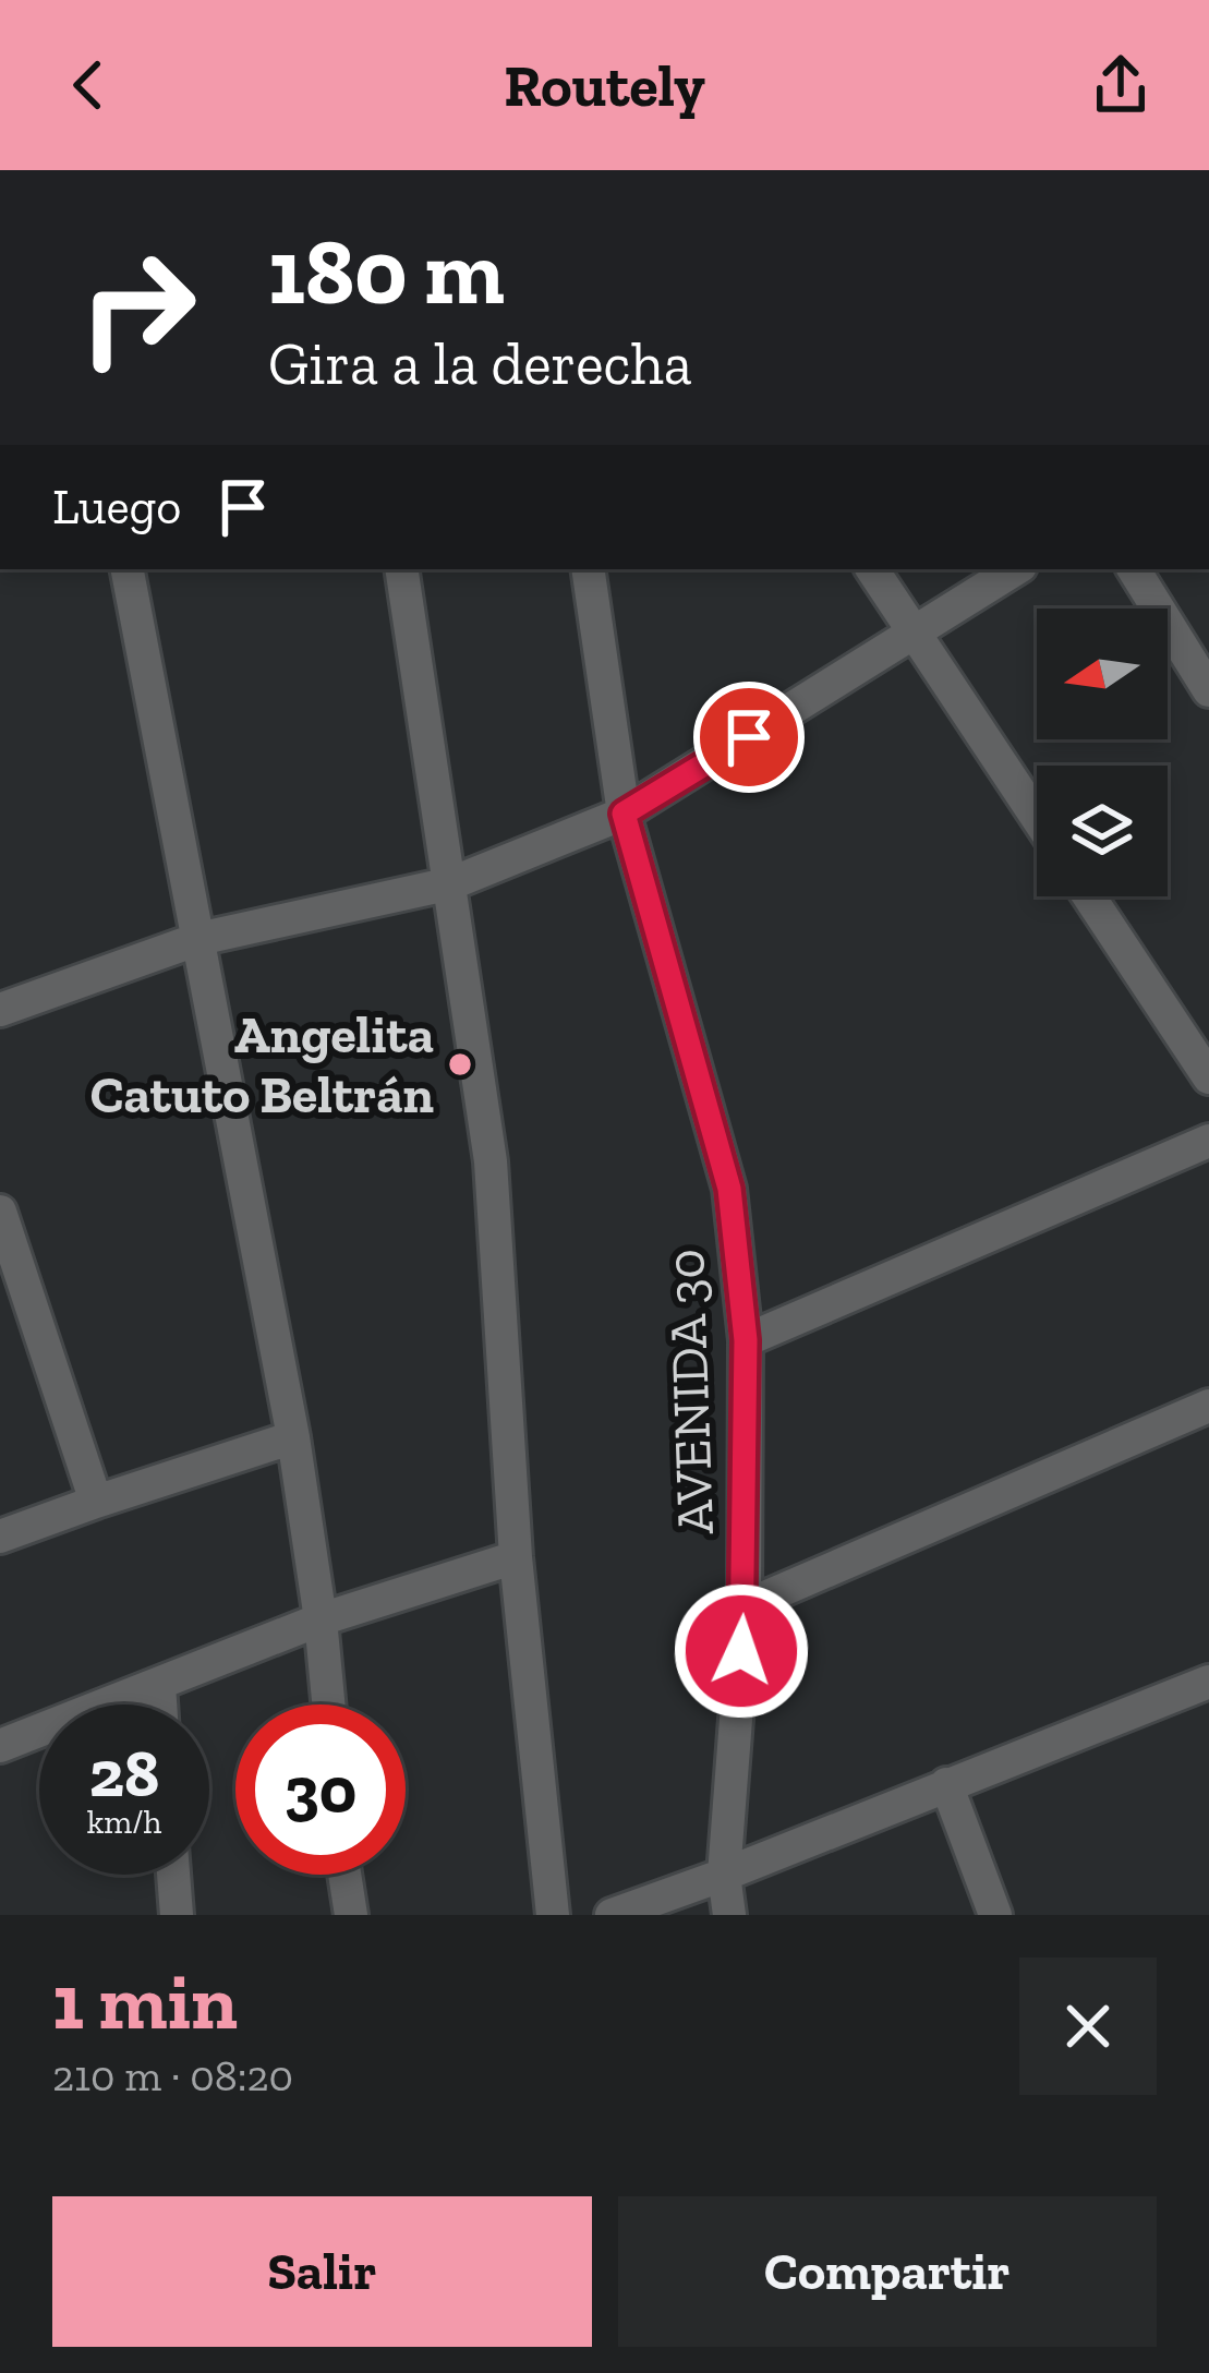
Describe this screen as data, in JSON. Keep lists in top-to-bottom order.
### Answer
{
  "streets": {
    "street": ["AVENIDA 30"]
  },
  "places": ["Angelita Catuto Beltrán"],
  "north": "left",
  "page": {
    "header": "Routely",
    "turn": ["180 m", "Gira a la derecha"],
    "then": "Luego",
    "speed": "28 km/h",
    "limit": "30",
    "heading": ["1 min", "210 m · 08:20"],
    "buttons": ["Salir", "Compartir"]
  }
}
